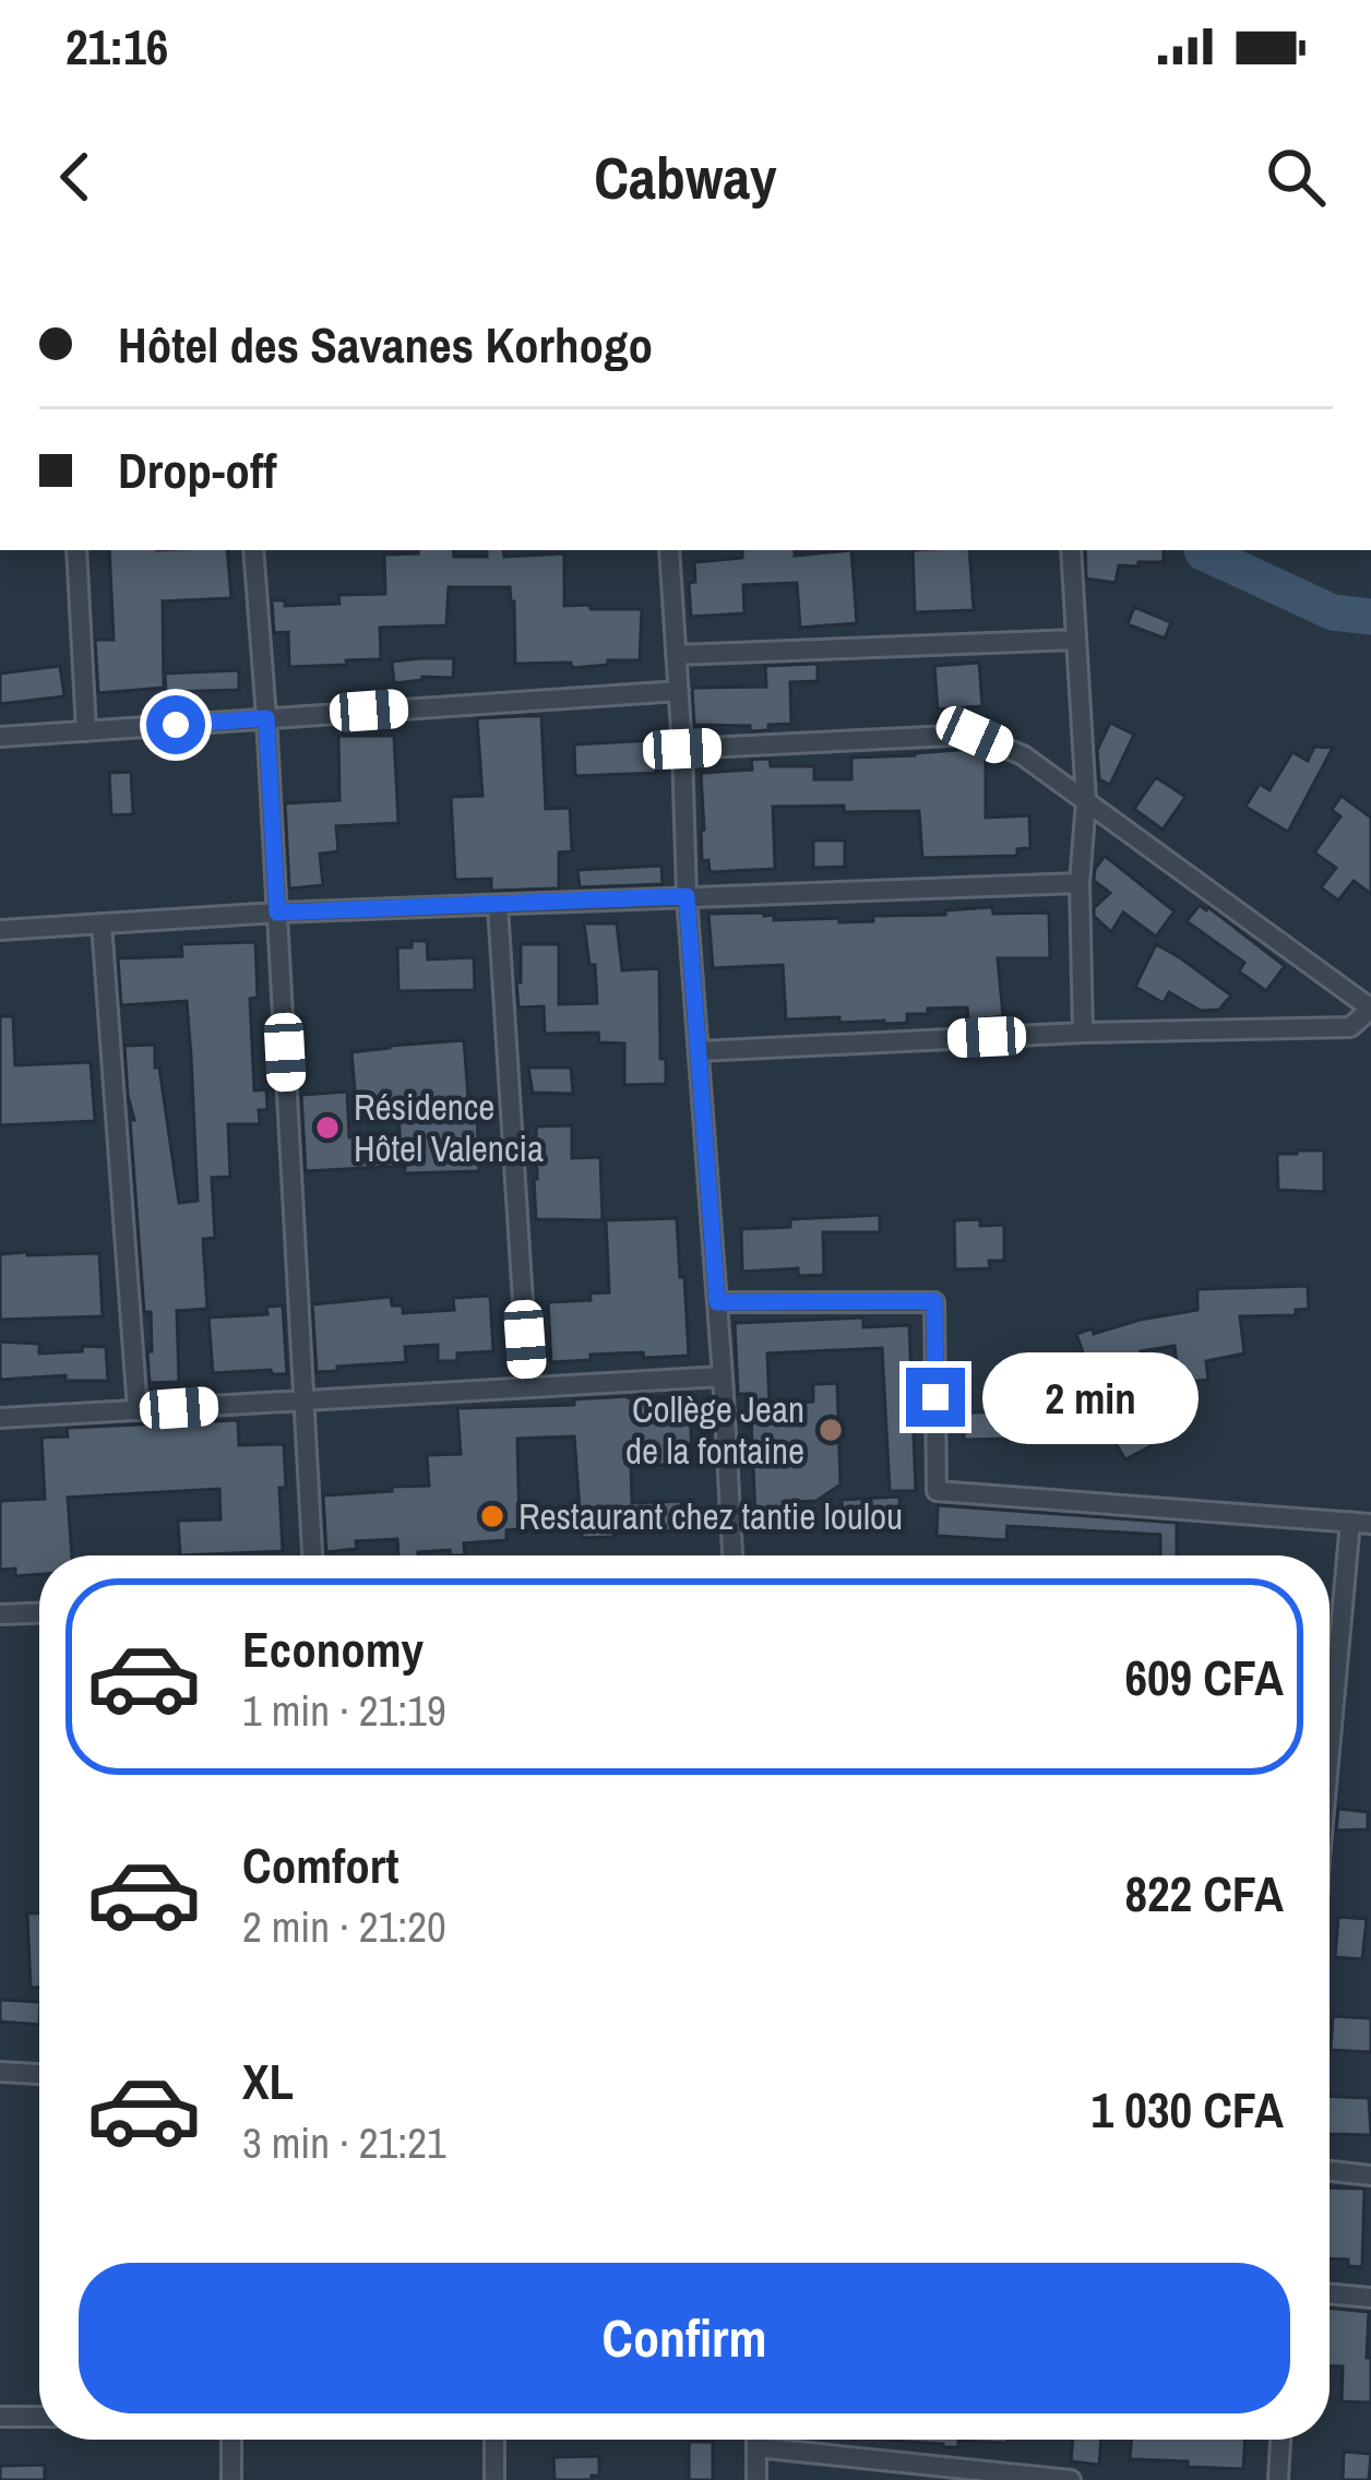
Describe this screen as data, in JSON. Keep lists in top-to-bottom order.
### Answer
{
  "places": ["Résidence Hôtel Valencia", "Collège Jean de la fontaine", "Restaurant chez tantie loulou"],
  "page": {
    "status": "21:16",
    "header": "Cabway",
    "banner": ["Hôtel des Savanes Korhogo", "Drop-off"],
    "bubble": "2 min",
    "list": [
      {
        "name": "Economy",
        "note": "1 min · 21:19",
        "value": "609 CFA"
      },
      {
        "name": "Comfort",
        "note": "2 min · 21:20",
        "value": "822 CFA"
      },
      {
        "name": "XL",
        "note": "3 min · 21:21",
        "value": "1 030 CFA"
      }
    ],
    "buttons": "Confirm"
  }
}
